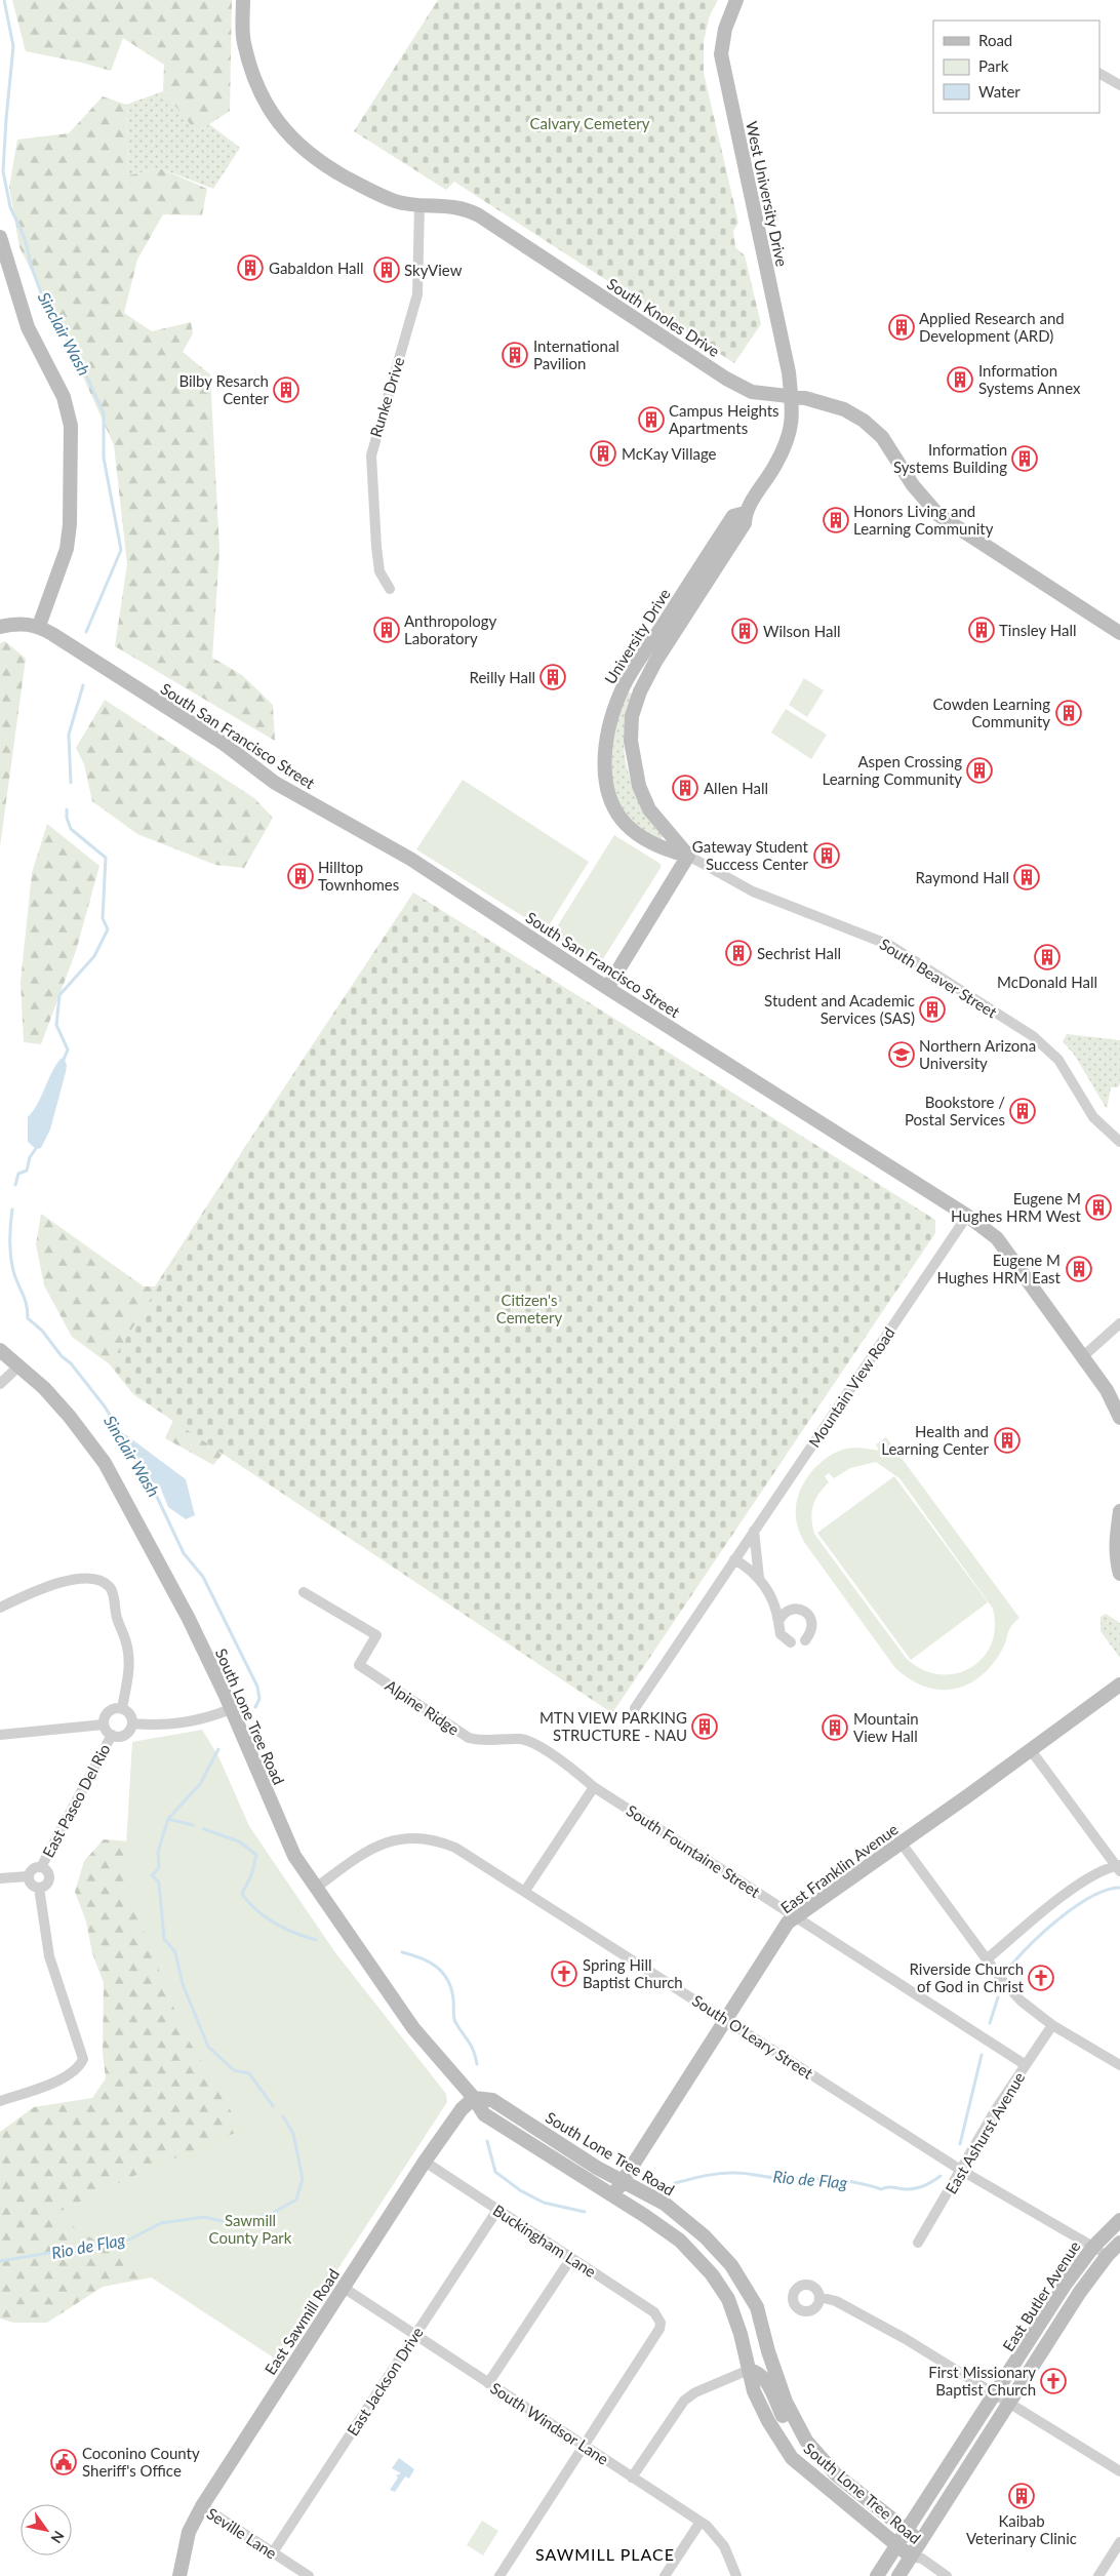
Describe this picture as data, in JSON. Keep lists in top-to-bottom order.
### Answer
{
  "streets": {
    "street": [
      "West University Drive",
      "South Knoles Drive",
      "Runke Drive",
      "University Drive",
      "South San Francisco Street",
      "South Beaver Street",
      "Mountain View Road",
      "Alpine Ridge",
      "South Lone Tree Road",
      "East Paseo Del Rio",
      "South Fountaine Street",
      "East Franklin Avenue",
      "South O'Leary Street",
      "East Ashurst Avenue",
      "Buckingham Lane",
      "East Butler Avenue",
      "East Sawmill Road",
      "East Jackson Drive",
      "South Windsor Lane",
      "Seville Lane"
    ]
  },
  "crossings": [
    ["West University Drive", "South Knoles Drive"],
    ["West University Drive", "University Drive"],
    ["South Knoles Drive", "Runke Drive"],
    ["South Knoles Drive", "University Drive"],
    ["University Drive", "South Beaver Street"],
    ["South San Francisco Street", "Mountain View Road"],
    ["Alpine Ridge", "South Fountaine Street"],
    ["South Lone Tree Road", "East Franklin Avenue"],
    ["South Lone Tree Road", "South O'Leary Street"],
    ["South Lone Tree Road", "East Butler Avenue"],
    ["South Lone Tree Road", "East Sawmill Road"],
    ["South Fountaine Street", "East Franklin Avenue"],
    ["South Fountaine Street", "East Ashurst Avenue"],
    ["East Franklin Avenue", "South O'Leary Street"],
    ["South O'Leary Street", "East Ashurst Avenue"],
    ["South O'Leary Street", "East Butler Avenue"],
    ["Buckingham Lane", "East Sawmill Road"],
    ["Buckingham Lane", "East Jackson Drive"],
    ["Buckingham Lane", "South Windsor Lane"],
    ["East Sawmill Road", "South Windsor Lane"],
    ["East Sawmill Road", "Seville Lane"],
    ["East Jackson Drive", "South Windsor Lane"],
    ["East Jackson Drive", "Seville Lane"]
  ],
  "districts": ["SAWMILL PLACE"],
  "water": ["Sinclair Wash", "Rio de Flag"],
  "parks": ["Calvary Cemetery", "Citizen's Cemetery", "Sawmill County Park"],
  "places": {
    "building": [
      "Gabaldon Hall",
      "SkyView",
      "Applied Research and Development (ARD)",
      "International Pavilion",
      "Information Systems Annex",
      "Bilby Resarch Center",
      "Campus Heights Apartments",
      "McKay Village",
      "Information Systems Building",
      "Honors Living and Learning Community",
      "Anthropology Laboratory",
      "Tinsley Hall",
      "Wilson Hall",
      "Reilly Hall",
      "Cowden Learning Community",
      "Aspen Crossing Learning Community",
      "Allen Hall",
      "Gateway Student Success Center",
      "Hilltop Townhomes",
      "Raymond Hall",
      "Sechrist Hall",
      "McDonald Hall",
      "Student and Academic Services (SAS)",
      "Bookstore / Postal Services",
      "Eugene M Hughes HRM West",
      "Eugene M Hughes HRM East",
      "Health and Learning Center",
      "MTN VIEW PARKING STRUCTURE - NAU",
      "Mountain View Hall",
      "Kaibab Veterinary Clinic"
    ],
    "school or university": ["Northern Arizona University"],
    "church": ["Spring Hill Baptist Church", "Riverside Church of God in Christ", "First Missionary Baptist Church"],
    "public building": ["Coconino County Sheriff's Office"]
  },
  "legend": ["Road", "Park", "Water"],
  "north": "bottom right"
}
